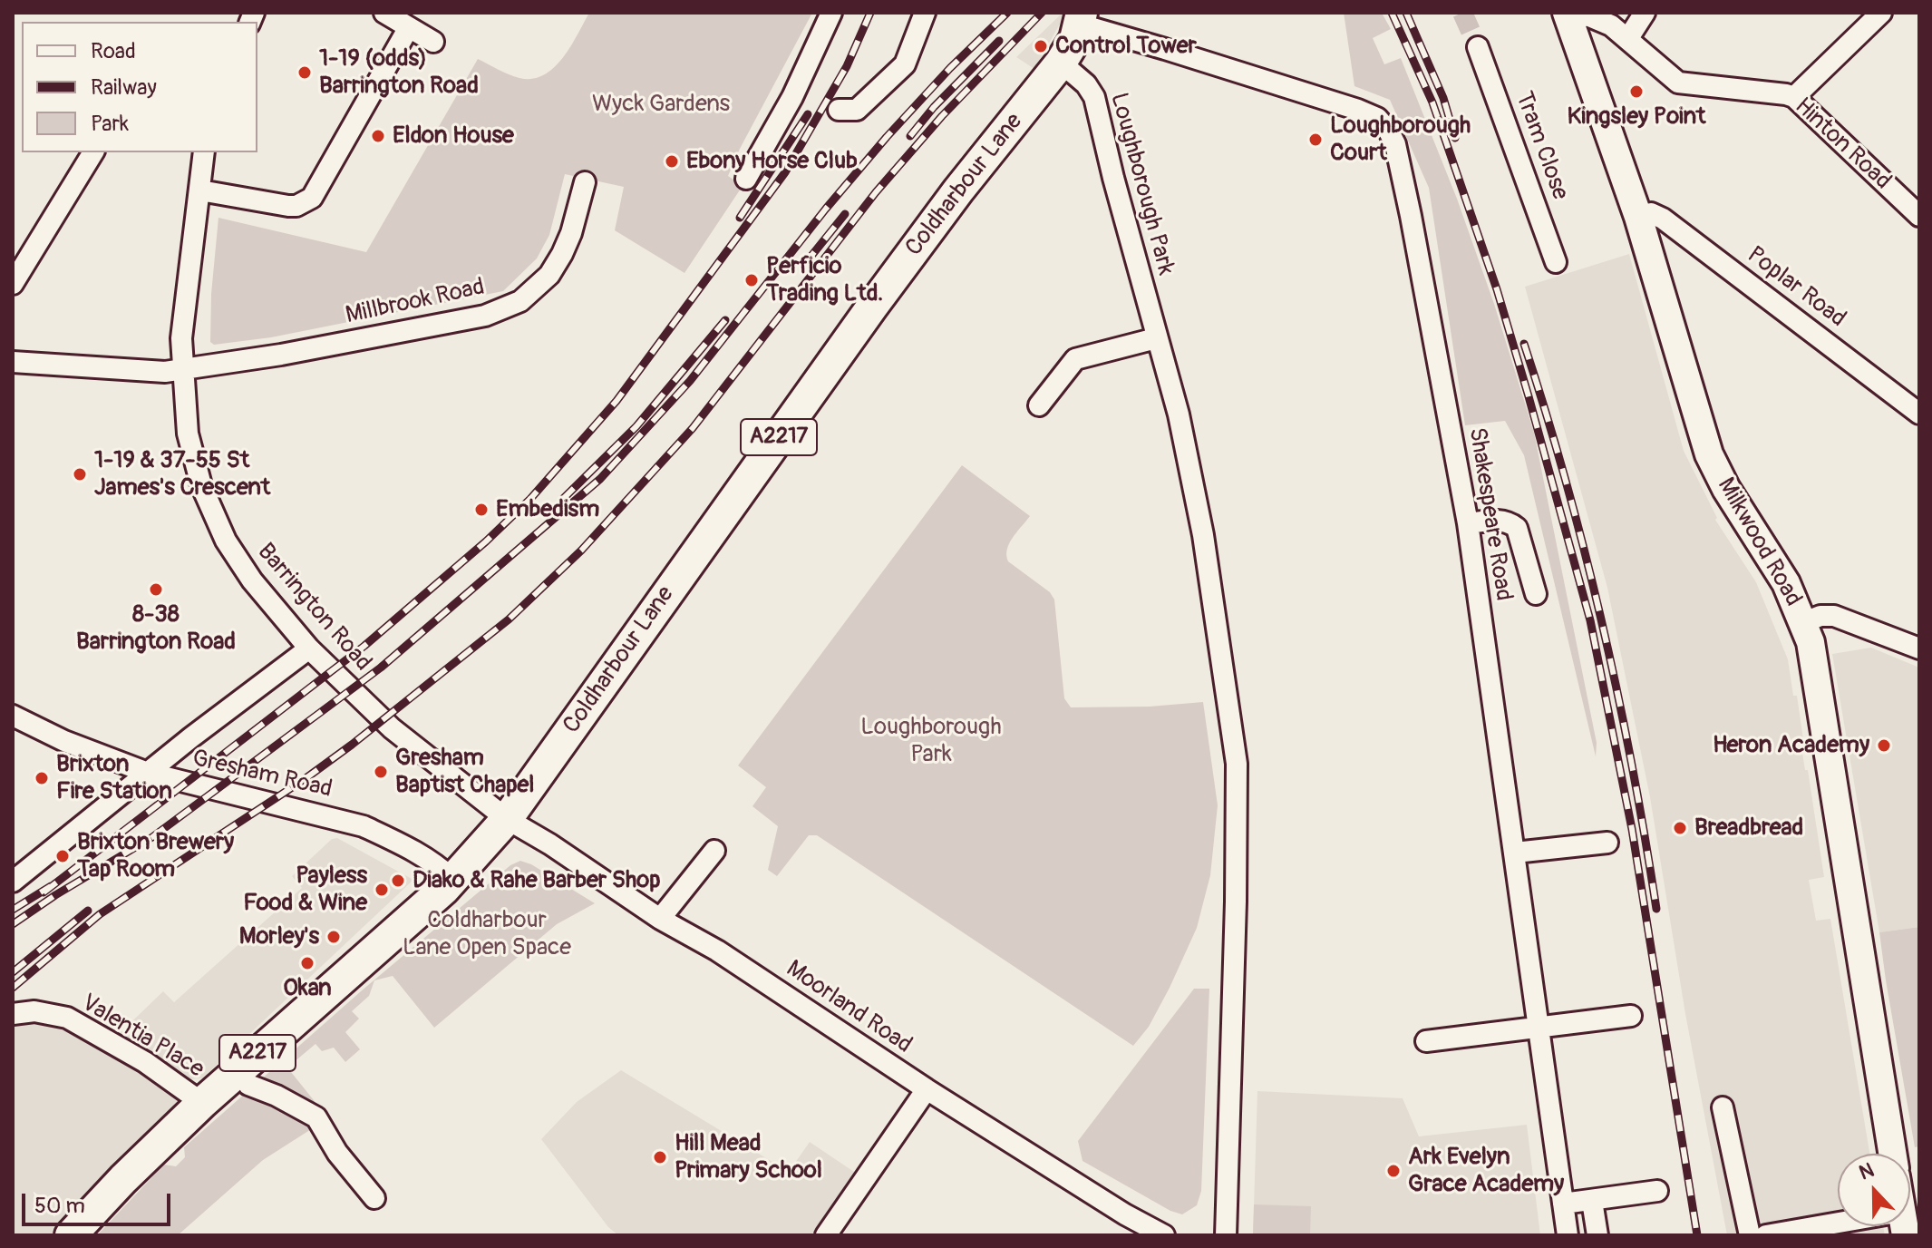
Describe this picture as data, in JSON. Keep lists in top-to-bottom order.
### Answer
{
  "streets": {
    "main road": ["Coldharbour Lane", "A2217", "Milkwood Road"],
    "street": [
      "Hinton Road",
      "Tram Close",
      "Loughborough Park",
      "Poplar Road",
      "Millbrook Road",
      "Shakespeare Road",
      "Barrington Road",
      "Gresham Road",
      "Moorland Road",
      "Valentia Place"
    ]
  },
  "crossings": [
    ["Hinton Road", "Milkwood Road"],
    ["Loughborough Park", "Coldharbour Lane"],
    ["Coldharbour Lane", "Shakespeare Road"],
    ["Coldharbour Lane", "Barrington Road"],
    ["Coldharbour Lane", "Gresham Road"],
    ["Coldharbour Lane", "Moorland Road"],
    ["Coldharbour Lane", "Valentia Place"],
    ["Poplar Road", "Milkwood Road"],
    ["Millbrook Road", "Barrington Road"],
    ["Barrington Road", "Moorland Road"]
  ],
  "parks": ["Wyck Gardens", "Loughborough Park", "Coldharbour Lane Open Space"],
  "places": [
    "Control Tower",
    "1-19 (odds) Barrington Road",
    "Kingsley Point",
    "Eldon House",
    "Loughborough Court",
    "Ebony Horse Club",
    "Perficio Trading Ltd.",
    "1-19 & 37-55 St James's Crescent",
    "Embedism",
    "8-38 Barrington Road",
    "Heron Academy",
    "Gresham Baptist Chapel",
    "Brixton Fire Station",
    "Breadbread",
    "Brixton Brewery Tap Room",
    "Diako & Rahe Barber Shop",
    "Payless Food & Wine",
    "Morley's",
    "Okan",
    "Hill Mead Primary School",
    "Ark Evelyn Grace Academy"
  ],
  "legend": ["Road", "Railway", "Park"],
  "scale_bar": "50 m",
  "north": "top"
}
